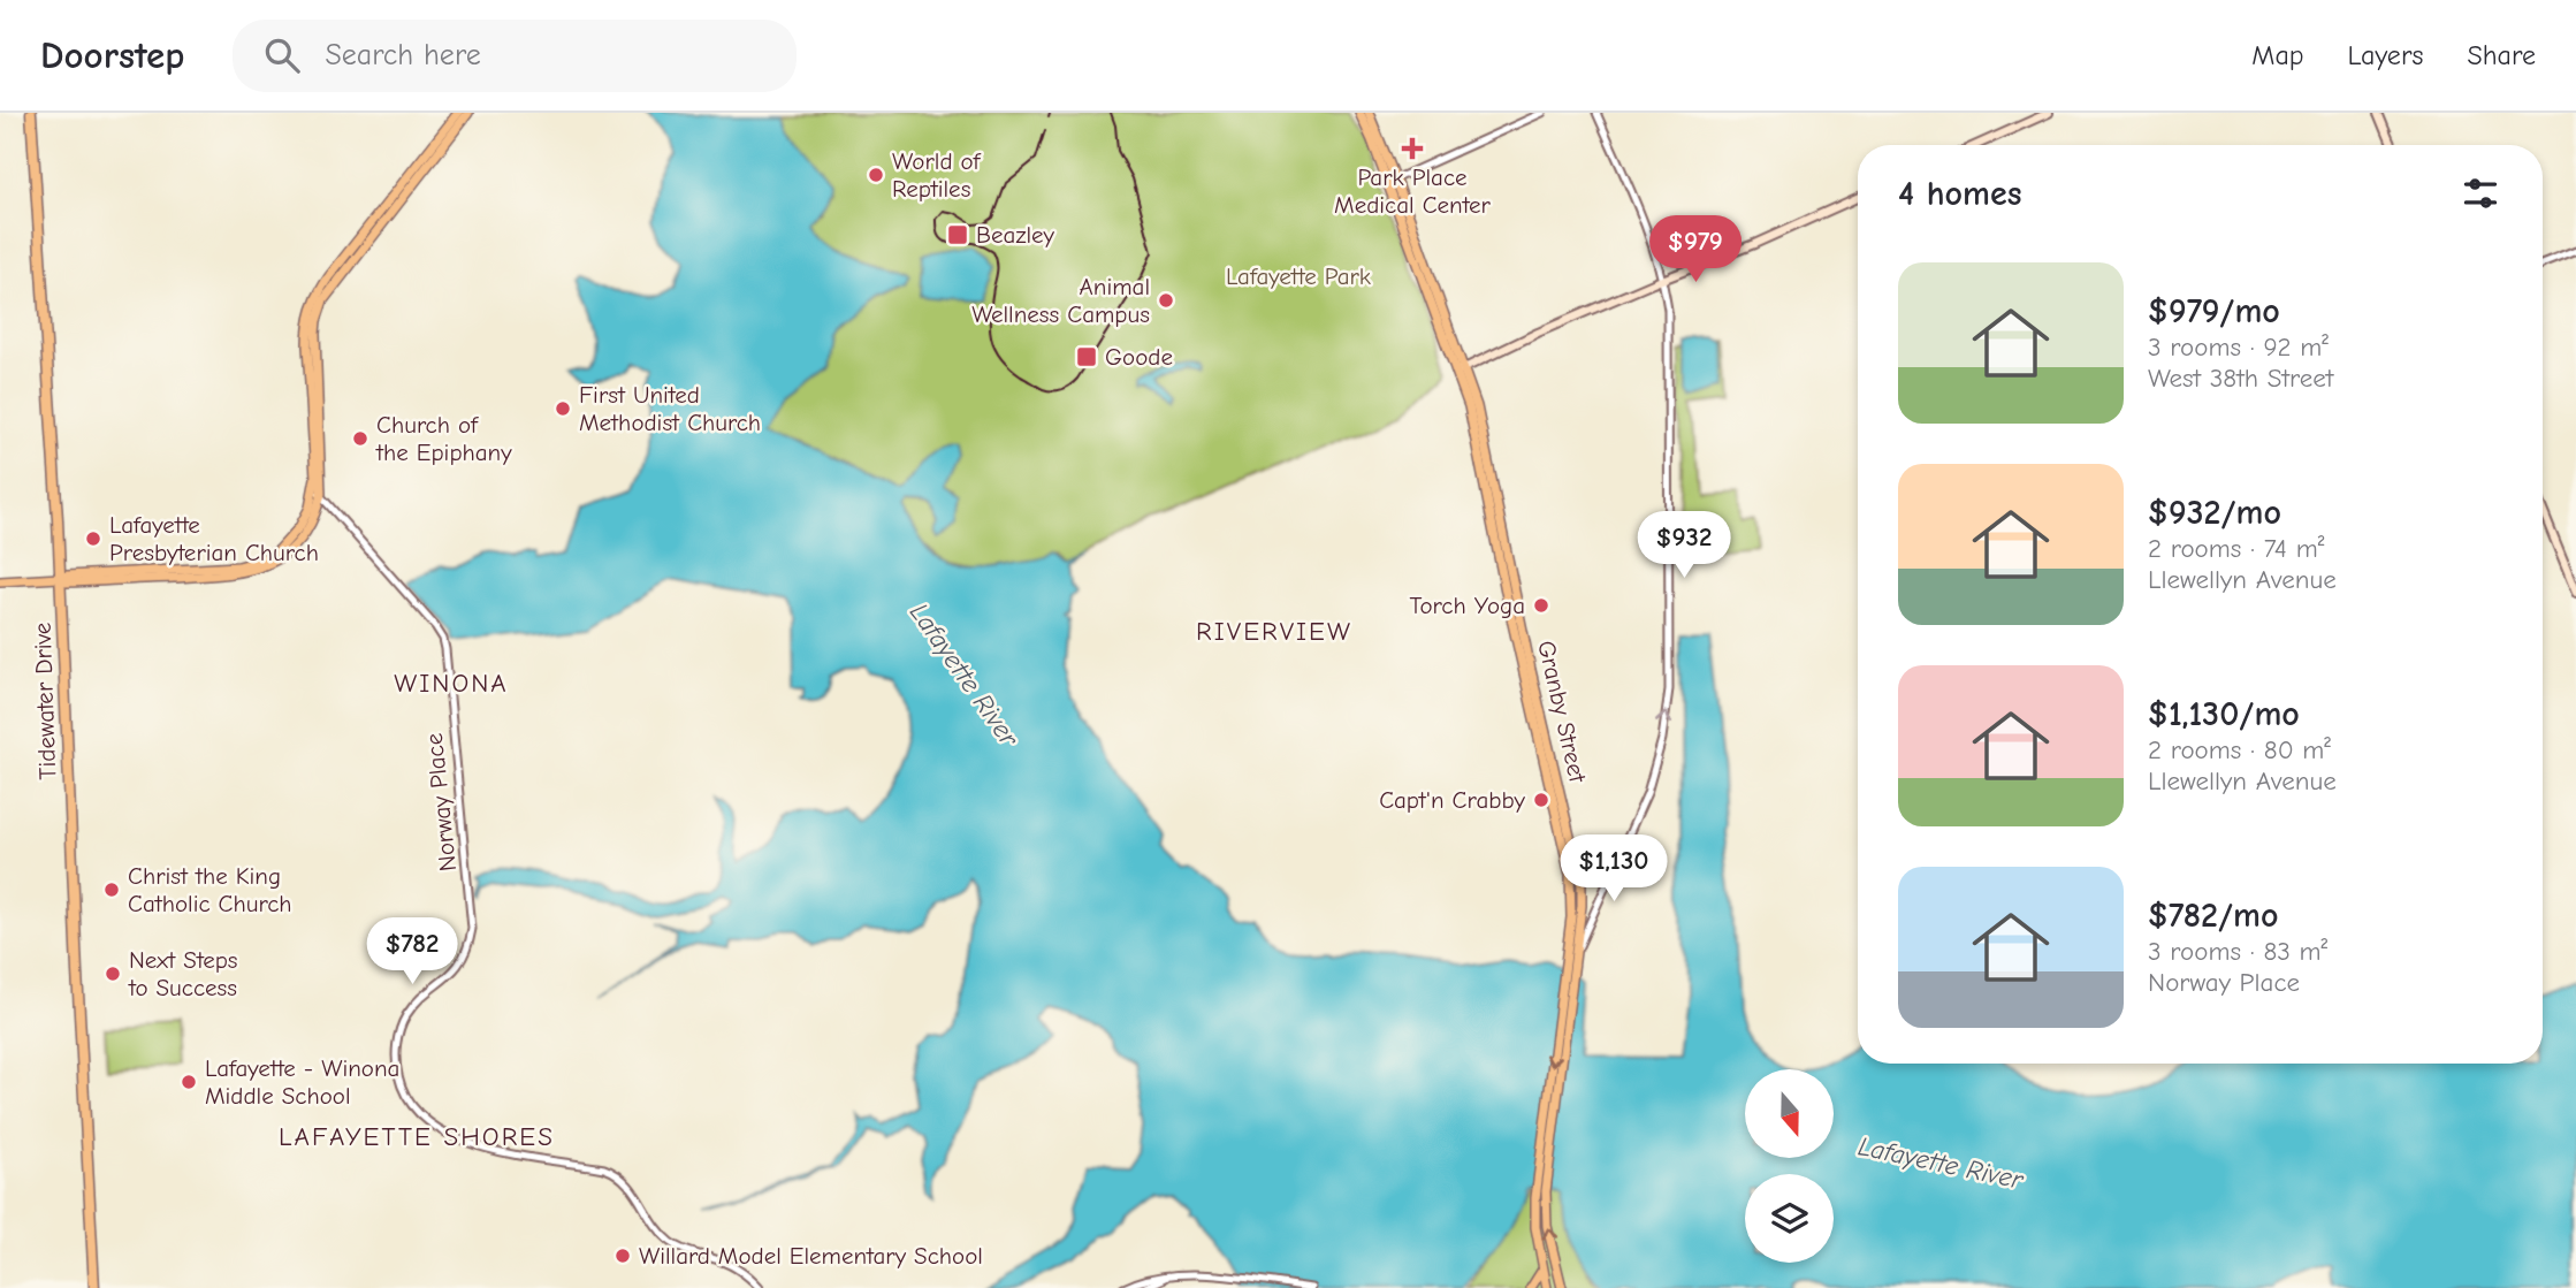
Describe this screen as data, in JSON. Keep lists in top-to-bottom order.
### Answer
{
  "streets": {
    "highway": ["Tidewater Drive"],
    "main road": ["Granby Street"],
    "street": ["Norway Place"]
  },
  "districts": ["RIVERVIEW", "WINONA", "LAFAYETTE SHORES"],
  "water": ["Lafayette River"],
  "parks": ["Lafayette Park"],
  "places": {
    "health": ["Park Place Medical Center"],
    "other": [
      "World of Reptiles",
      "Animal Wellness Campus",
      "First United Methodist Church",
      "Church of the Epiphany",
      "Lafayette Presbyterian Church",
      "Torch Yoga",
      "Capt'n Crabby",
      "Christ the King Catholic Church",
      "Next Steps to Success",
      "Lafayette - Winona Middle School",
      "Willard Model Elementary School"
    ],
    "transit": ["Beazley", "Goode"]
  },
  "north": "bottom",
  "page": {
    "header": "Doorstep",
    "search": "Search here",
    "nav": ["Map", "Layers", "Share"],
    "heading": "4 homes",
    "price": [
      "$979",
      "$932",
      "$1,130",
      "$782"
    ],
    "list": [
      {
        "name": "$979/mo",
        "note": "3 rooms · 92 m² · West 38th Street"
      },
      {
        "name": "$932/mo",
        "note": "2 rooms · 74 m² · Llewellyn Avenue"
      },
      {
        "name": "$1,130/mo",
        "note": "2 rooms · 80 m² · Llewellyn Avenue"
      },
      {
        "name": "$782/mo",
        "note": "3 rooms · 83 m² · Norway Place"
      }
    ]
  }
}
